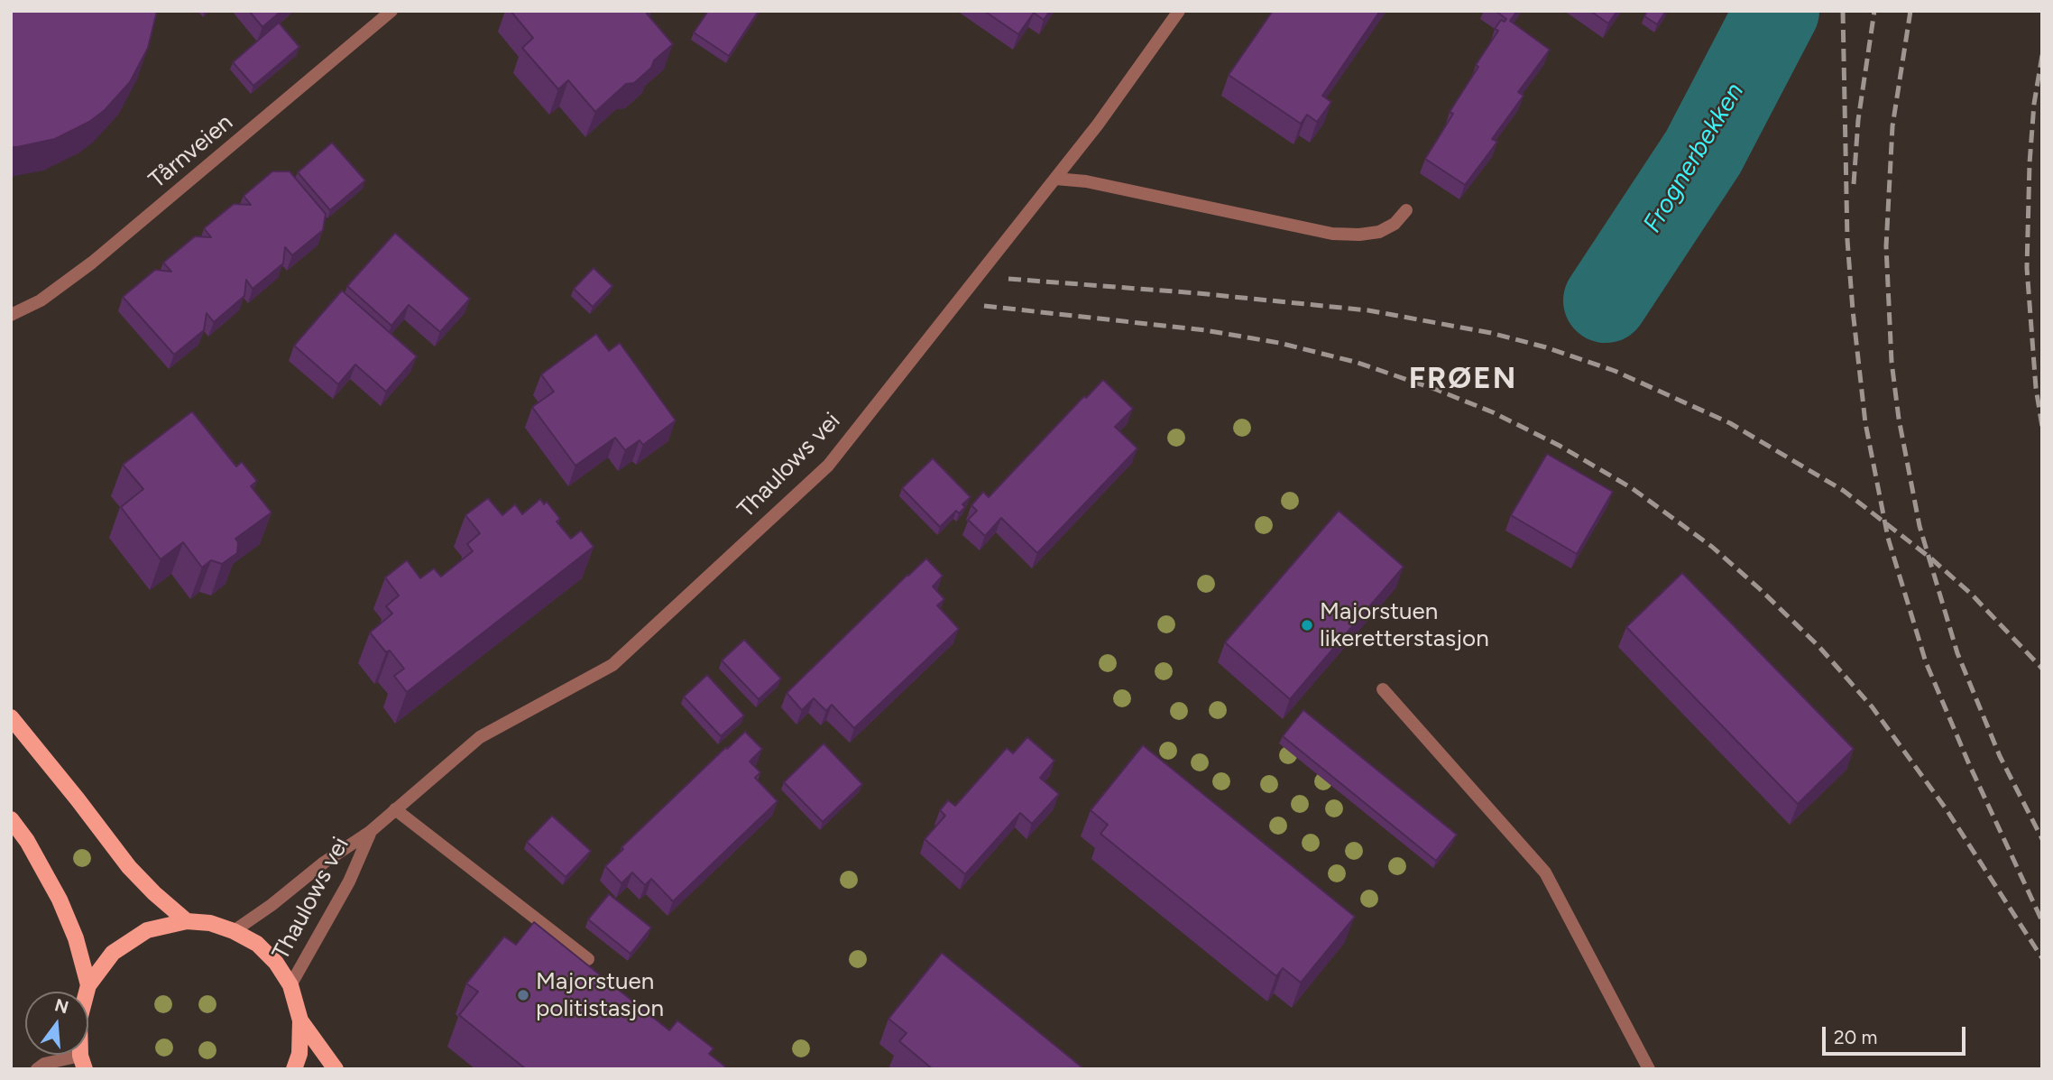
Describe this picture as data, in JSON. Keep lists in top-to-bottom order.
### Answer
{
  "streets": {
    "street": ["Tårnveien", "Thaulows vei"]
  },
  "districts": ["FRØEN"],
  "water": ["Frognerbekken"],
  "places": ["Majorstuen likeretterstasjon", "Majorstuen politistasjon"],
  "scale_bar": "20 m",
  "north": "top"
}
